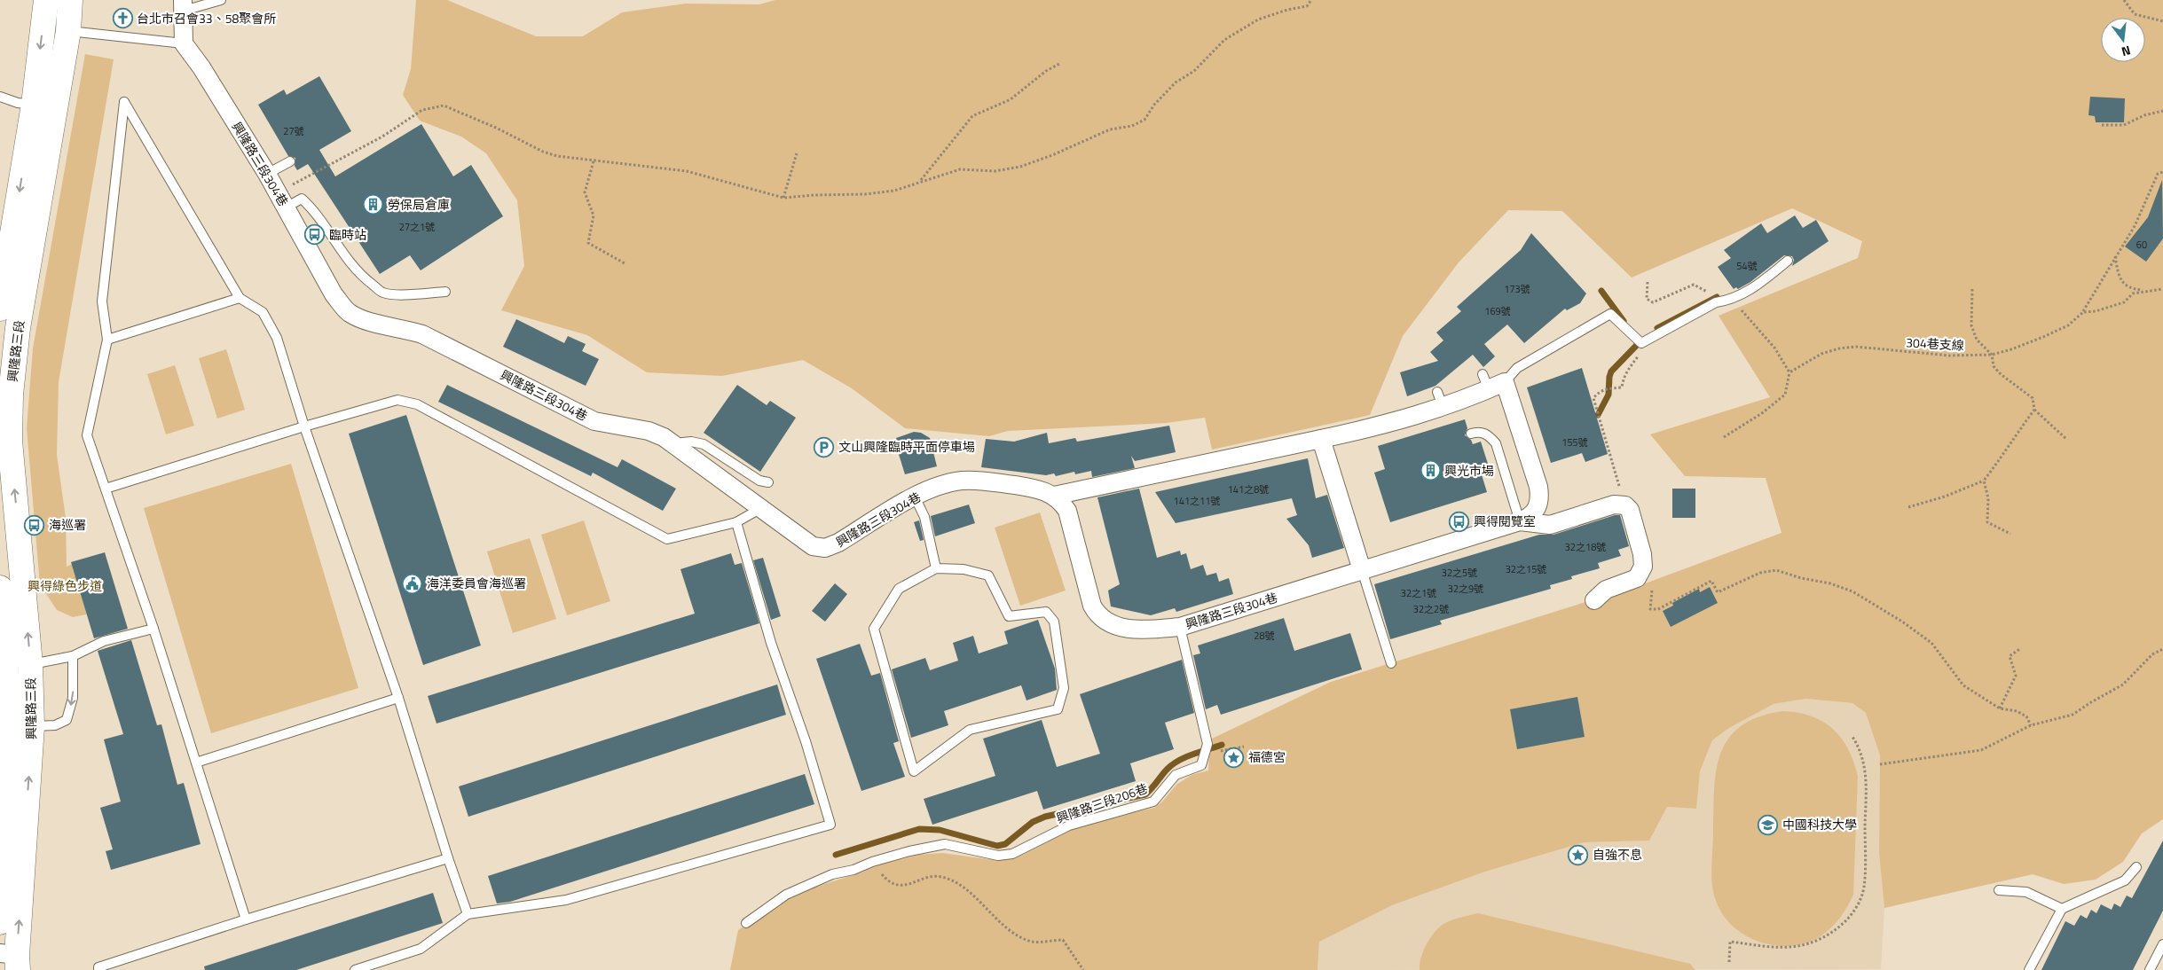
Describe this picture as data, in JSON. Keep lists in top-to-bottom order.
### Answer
{
  "streets": {
    "main road": ["興隆路三段"],
    "street": ["興隆路三段304巷"],
    "lane": ["興隆路三段206巷"],
    "path": ["304巷支線"]
  },
  "parks": ["興得綠色步道"],
  "places": {
    "church": ["台北市召會33、58聚會所"],
    "building": ["勞保局倉庫", "興光市場"],
    "bus stop": ["臨時站", "興得閱覽室", "海巡署"],
    "parking": ["文山興隆臨時平面停車場"],
    "public building": ["海洋委員會海巡署"],
    "place": ["福德宮", "自強不息"],
    "school or university": ["中國科技大學"]
  },
  "house_numbers": [
    "27號",
    "27之1號",
    "60",
    "54號",
    "173號",
    "169號",
    "155號",
    "141之8號",
    "141之11號",
    "32之18號",
    "32之15號",
    "32之5號",
    "32之9號",
    "32之1號",
    "32之2號",
    "28號"
  ],
  "north": "bottom"
}
